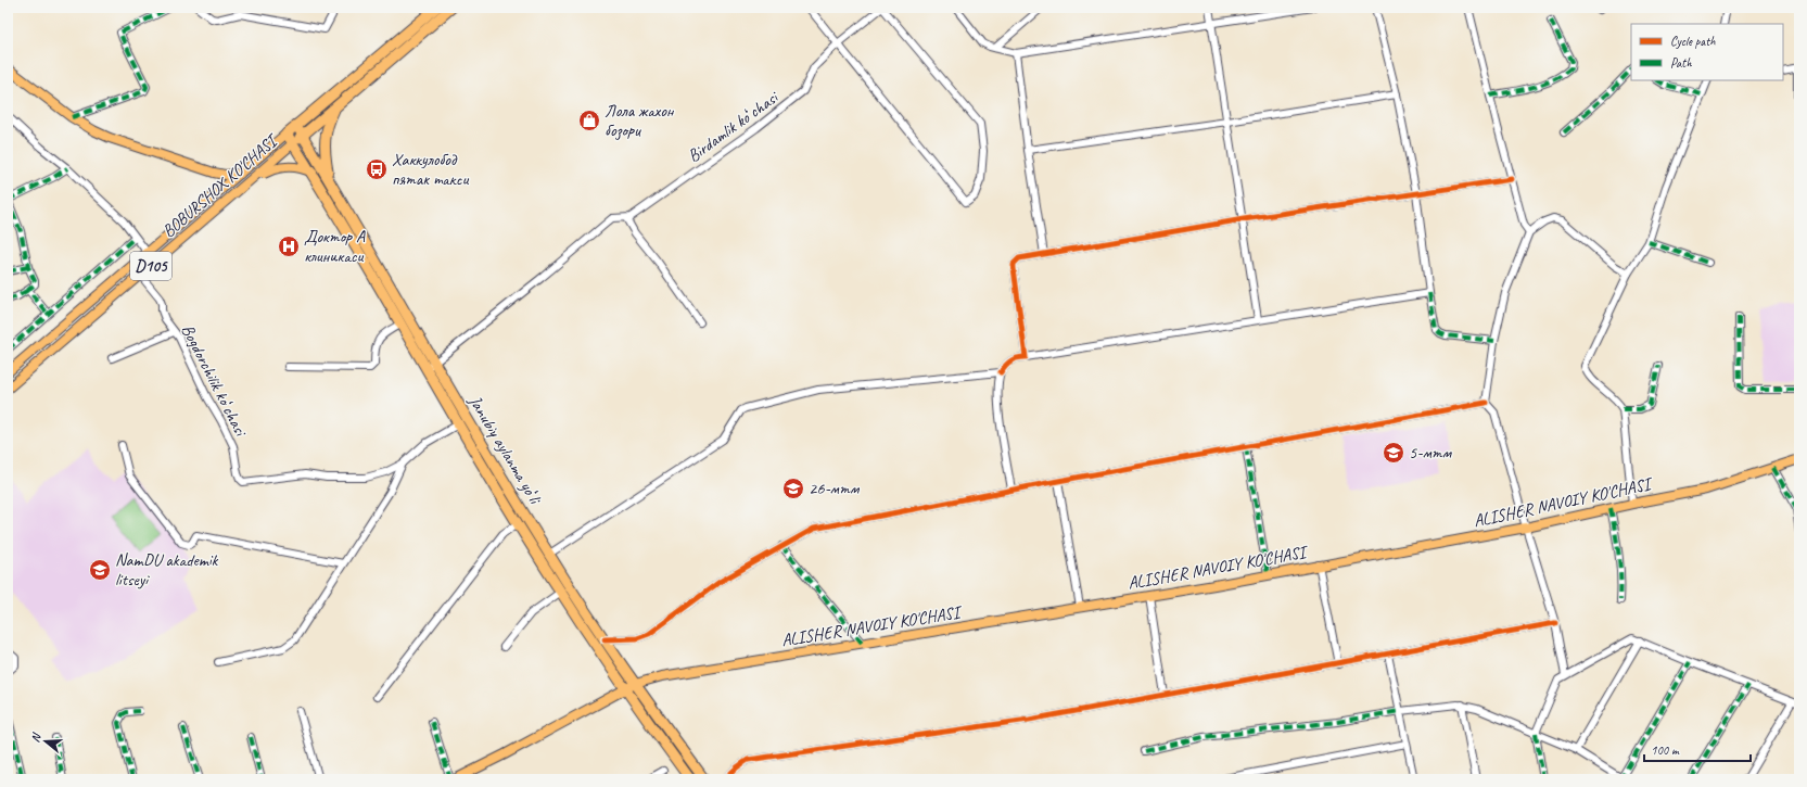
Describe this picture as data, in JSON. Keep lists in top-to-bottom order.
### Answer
{
  "streets": {
    "highway": ["D105", "Janubiy aylanma yoʻli"],
    "main road": ["BOBURSHOX KO'CHASI", "ALISHER NAVOIY KO'CHASI"],
    "street": ["Birdamlik koʻchasi", "Bogdorchilik koʻchasi"]
  },
  "crossings": [
    ["Birdamlik koʻchasi", "Janubiy aylanma yoʻli"],
    ["BOBURSHOX KO'CHASI", "D105"],
    ["BOBURSHOX KO'CHASI", "Bogdorchilik koʻchasi"],
    ["BOBURSHOX KO'CHASI", "Janubiy aylanma yoʻli"],
    ["D105", "Janubiy aylanma yoʻli"],
    ["Bogdorchilik koʻchasi", "Janubiy aylanma yoʻli"],
    ["Janubiy aylanma yoʻli", "ALISHER NAVOIY KO'CHASI"]
  ],
  "places": {
    "shop": ["Лола жахон бозори"],
    "bus stop": ["Хаккулобод пятак такси"],
    "hospital": ["Доктор А клиникаси"],
    "school or university": ["5-мтм", "26-мтм", "NamDU akademik litseyi"]
  },
  "legend": ["Cycle path", "Path"],
  "scale_bar": "100 m",
  "north": "left"
}
